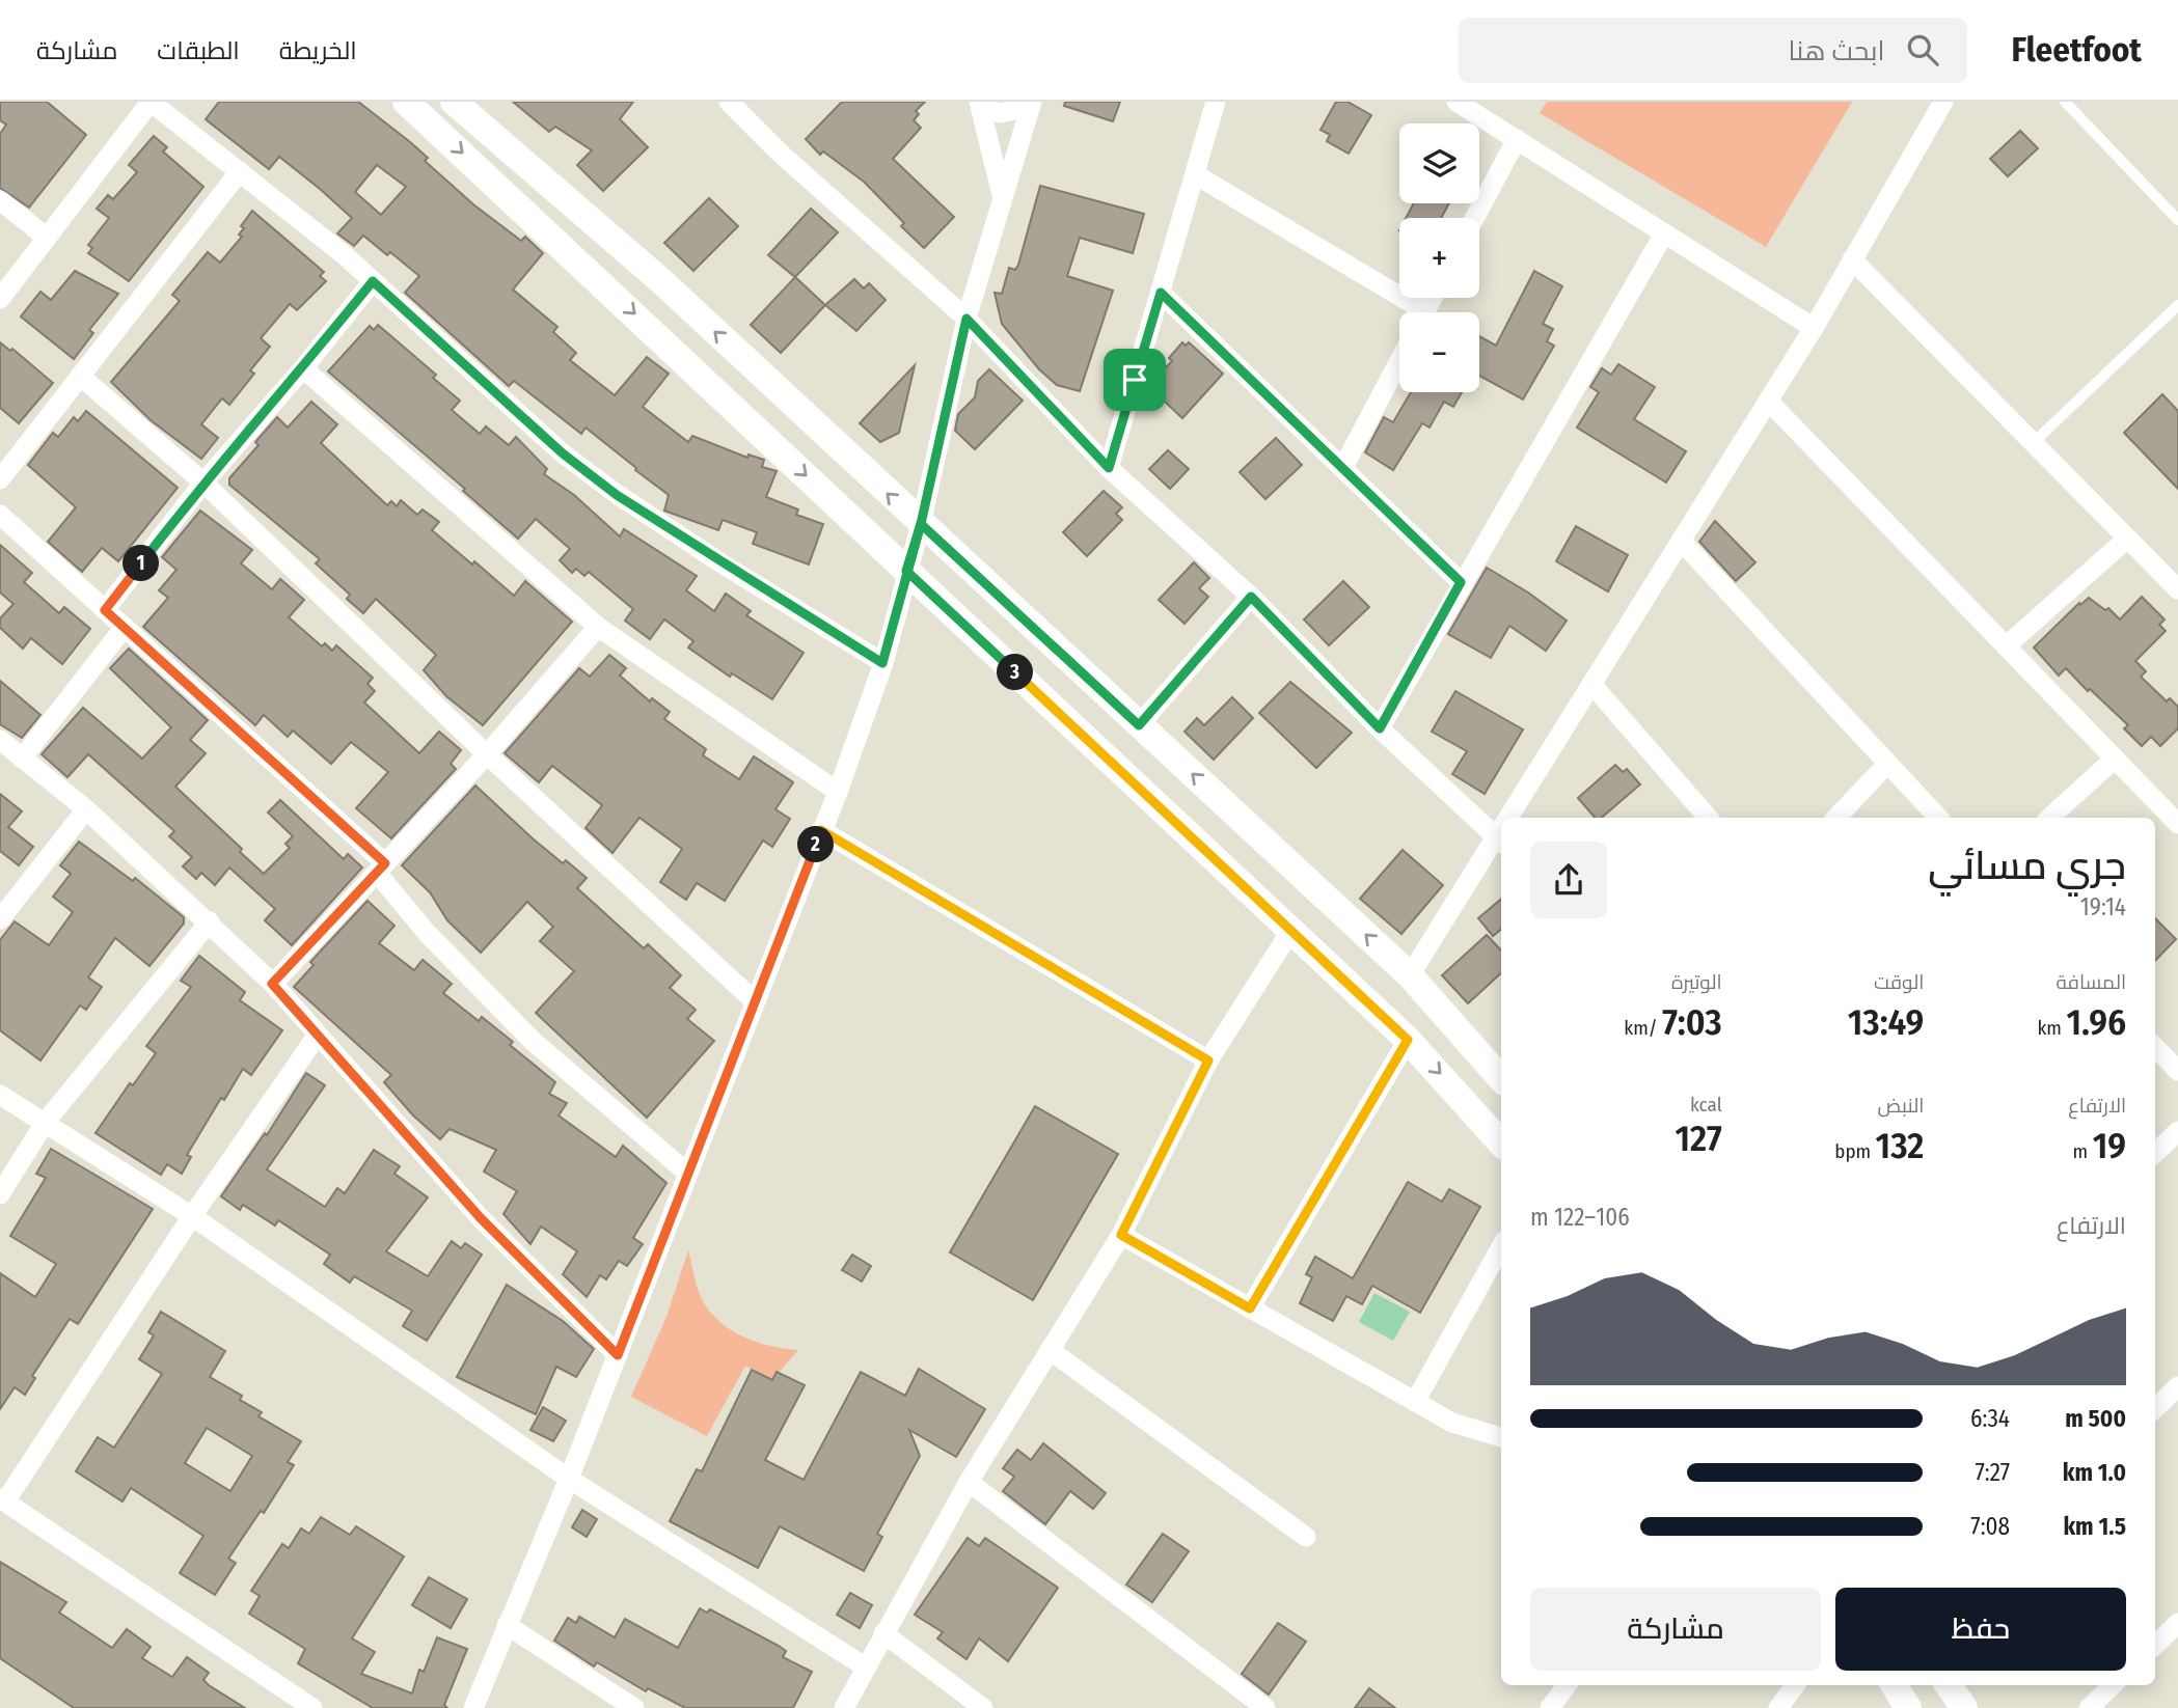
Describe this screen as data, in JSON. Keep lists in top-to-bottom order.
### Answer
{
  "page": {
    "header": "Fleetfoot",
    "search": "ابحث هنا",
    "nav": ["الخريطة", "الطبقات", "مشاركة"],
    "map_buttons": ["+", "−"],
    "pins": ["1", "3", "2"],
    "heading": ["جري مسائي", "19:14"],
    "stats": [
      ["المسافة", "1.96 km"],
      ["الوقت", "13:49"],
      ["الوتيرة", "7:03 /km"],
      ["الارتفاع", "19 m"],
      ["النبض", "132 bpm"],
      ["kcal", "127"]
    ],
    "chart": ["الارتفاع", "106–122 m"],
    "list": [
      {
        "name": "500 m",
        "note": "6:34"
      },
      {
        "name": "1.0 km",
        "note": "7:27"
      },
      {
        "name": "1.5 km",
        "note": "7:08"
      }
    ],
    "buttons": ["حفظ", "مشاركة"]
  }
}
